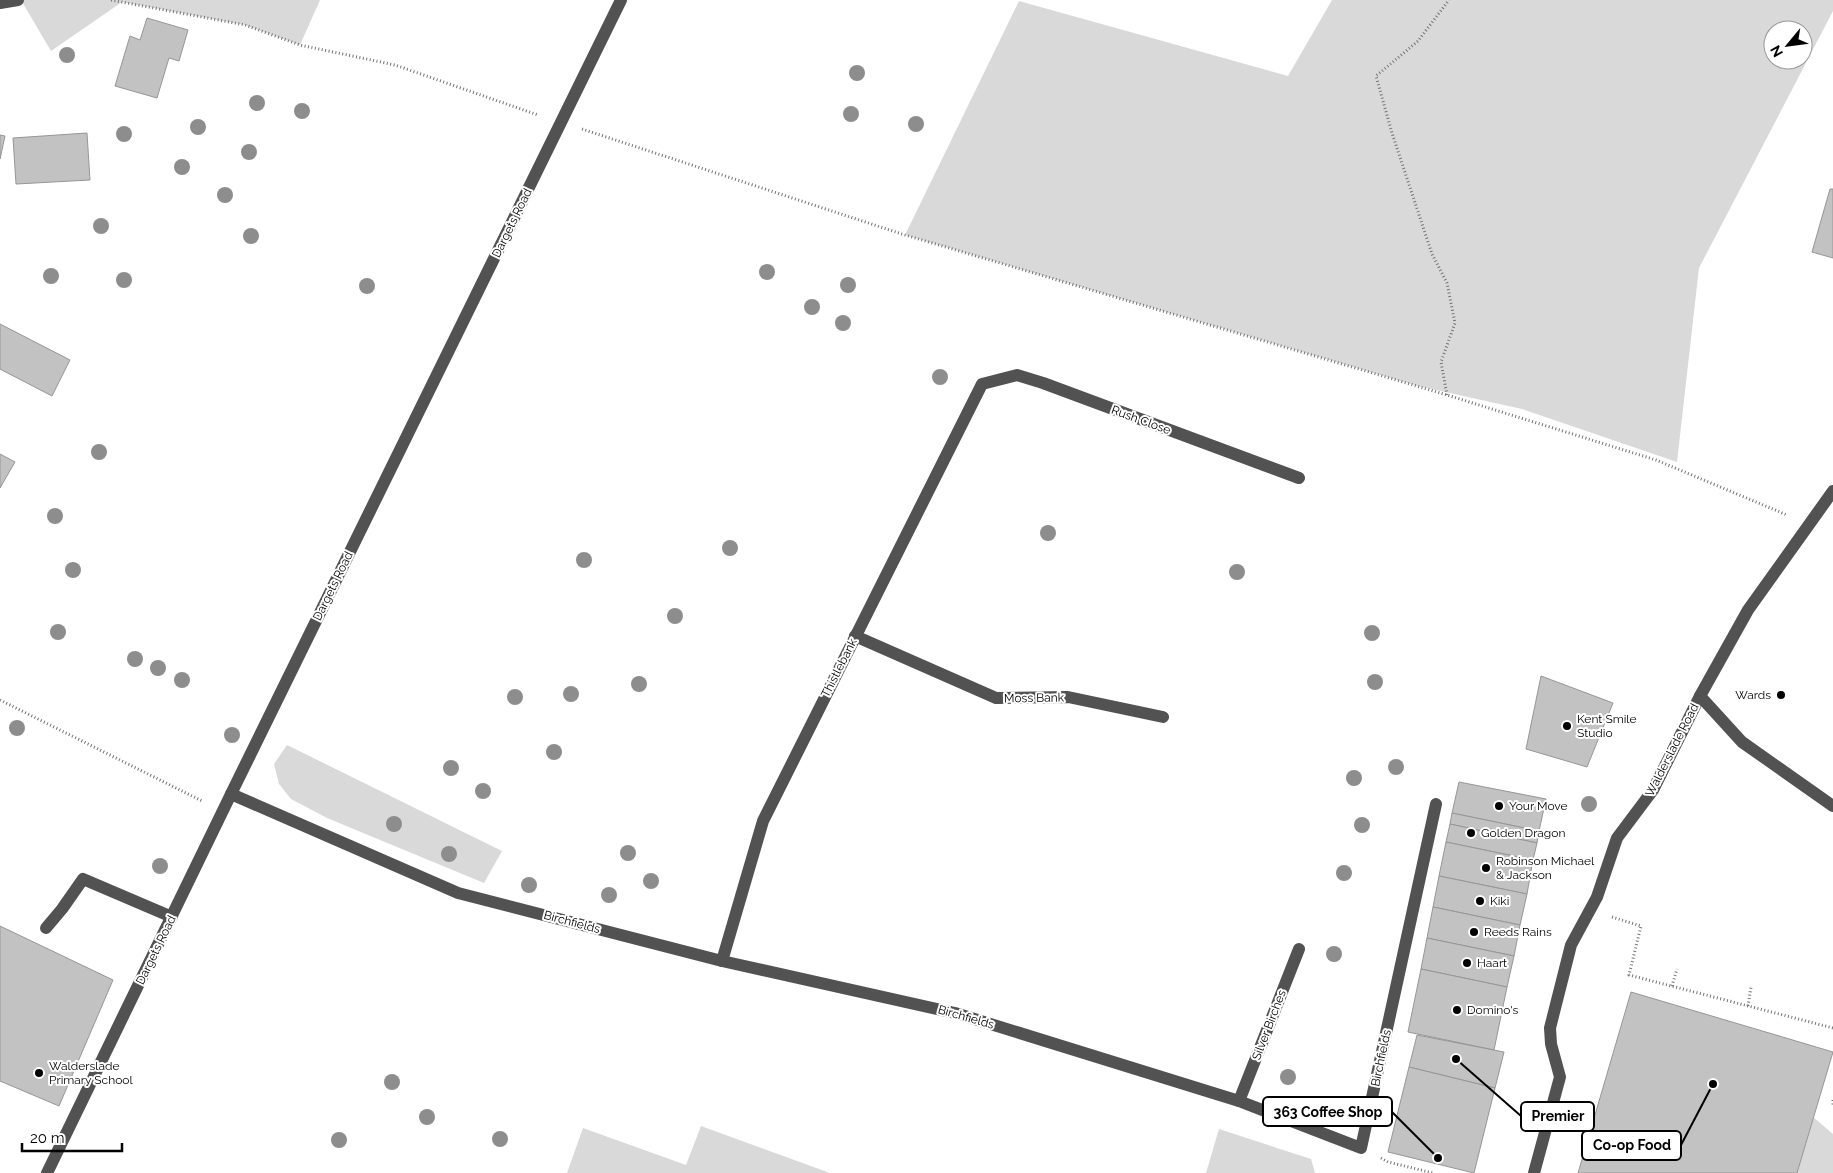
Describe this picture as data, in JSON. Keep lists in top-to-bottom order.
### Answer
{
  "streets": {
    "street": [
      "Dargets Road",
      "Rush Close",
      "Thistlebank",
      "Moss Bank",
      "Walderslade Road",
      "Birchfields",
      "Silver Birches"
    ]
  },
  "crossings": [
    ["Dargets Road", "Birchfields"],
    ["Rush Close", "Thistlebank"],
    ["Thistlebank", "Moss Bank"],
    ["Thistlebank", "Birchfields"],
    ["Birchfields", "Silver Birches"]
  ],
  "places": [
    "Wards",
    "Kent Smile Studio",
    "Your Move",
    "Golden Dragon",
    "Robinson Michael & Jackson",
    "Kiki",
    "Reeds Rains",
    "Haart",
    "Domino's",
    "Premier",
    "Walderslade Primary School",
    "Co-op Food",
    "363 Coffee Shop"
  ],
  "scale_bar": "20 m",
  "north": "bottom left"
}
